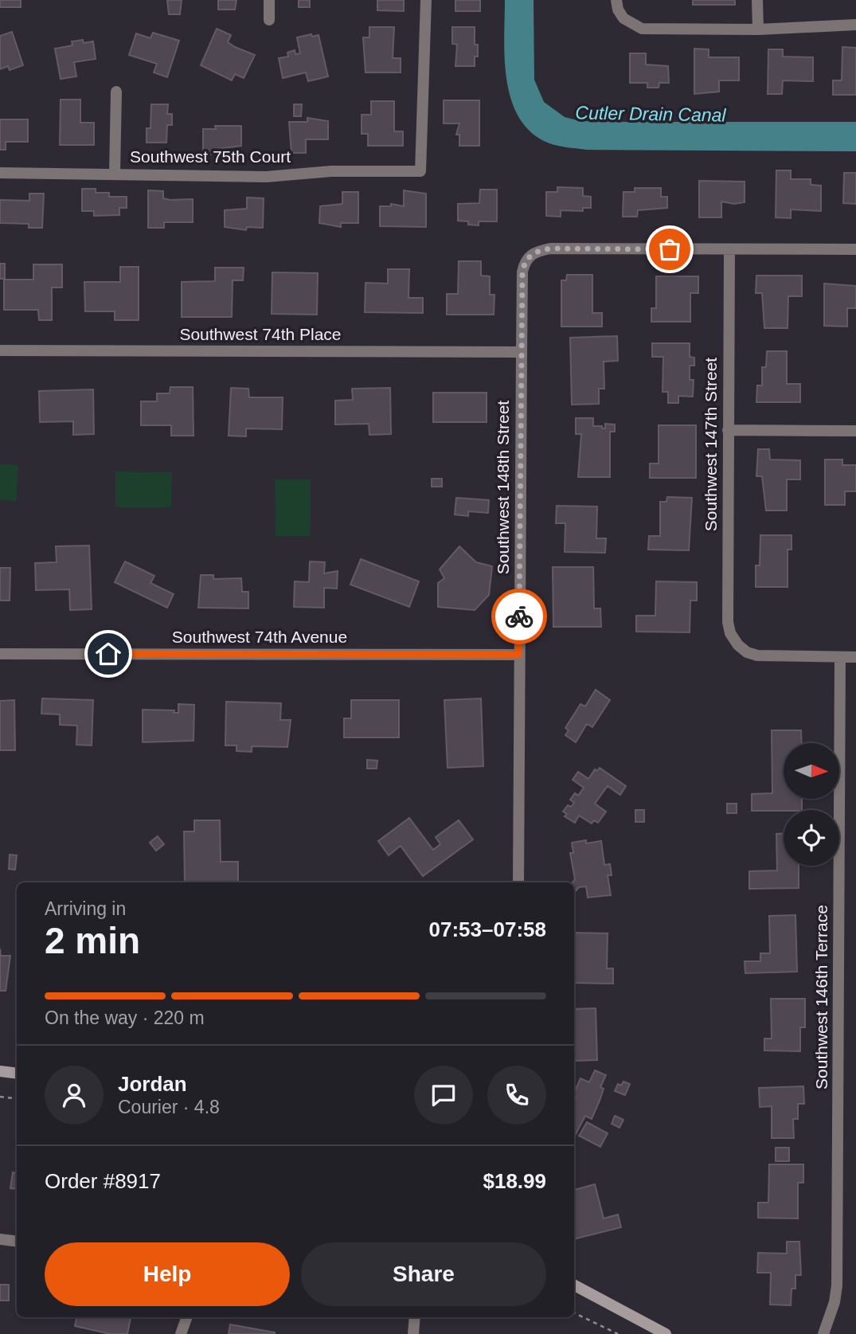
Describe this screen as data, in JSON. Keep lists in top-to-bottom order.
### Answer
{
  "streets": {
    "street": [
      "Southwest 75th Court",
      "Southwest 74th Place",
      "Southwest 147th Street",
      "Southwest 148th Street",
      "Southwest 74th Avenue",
      "Southwest 146th Terrace"
    ]
  },
  "crossings": [
    ["Southwest 74th Place", "Southwest 148th Street"],
    ["Southwest 147th Street", "Southwest 148th Street"],
    ["Southwest 147th Street", "Southwest 146th Terrace"],
    ["Southwest 148th Street", "Southwest 74th Avenue"]
  ],
  "water": ["Cutler Drain Canal"],
  "north": "right",
  "page": {
    "heading": ["2 min", "Arriving in", "07:53–07:58"],
    "panel": [
      "Jordan",
      "Courier · 4.8",
      "Order #8917",
      "$18.99"
    ],
    "bar": "On the way · 220 m",
    "buttons": ["Help", "Share"]
  }
}
